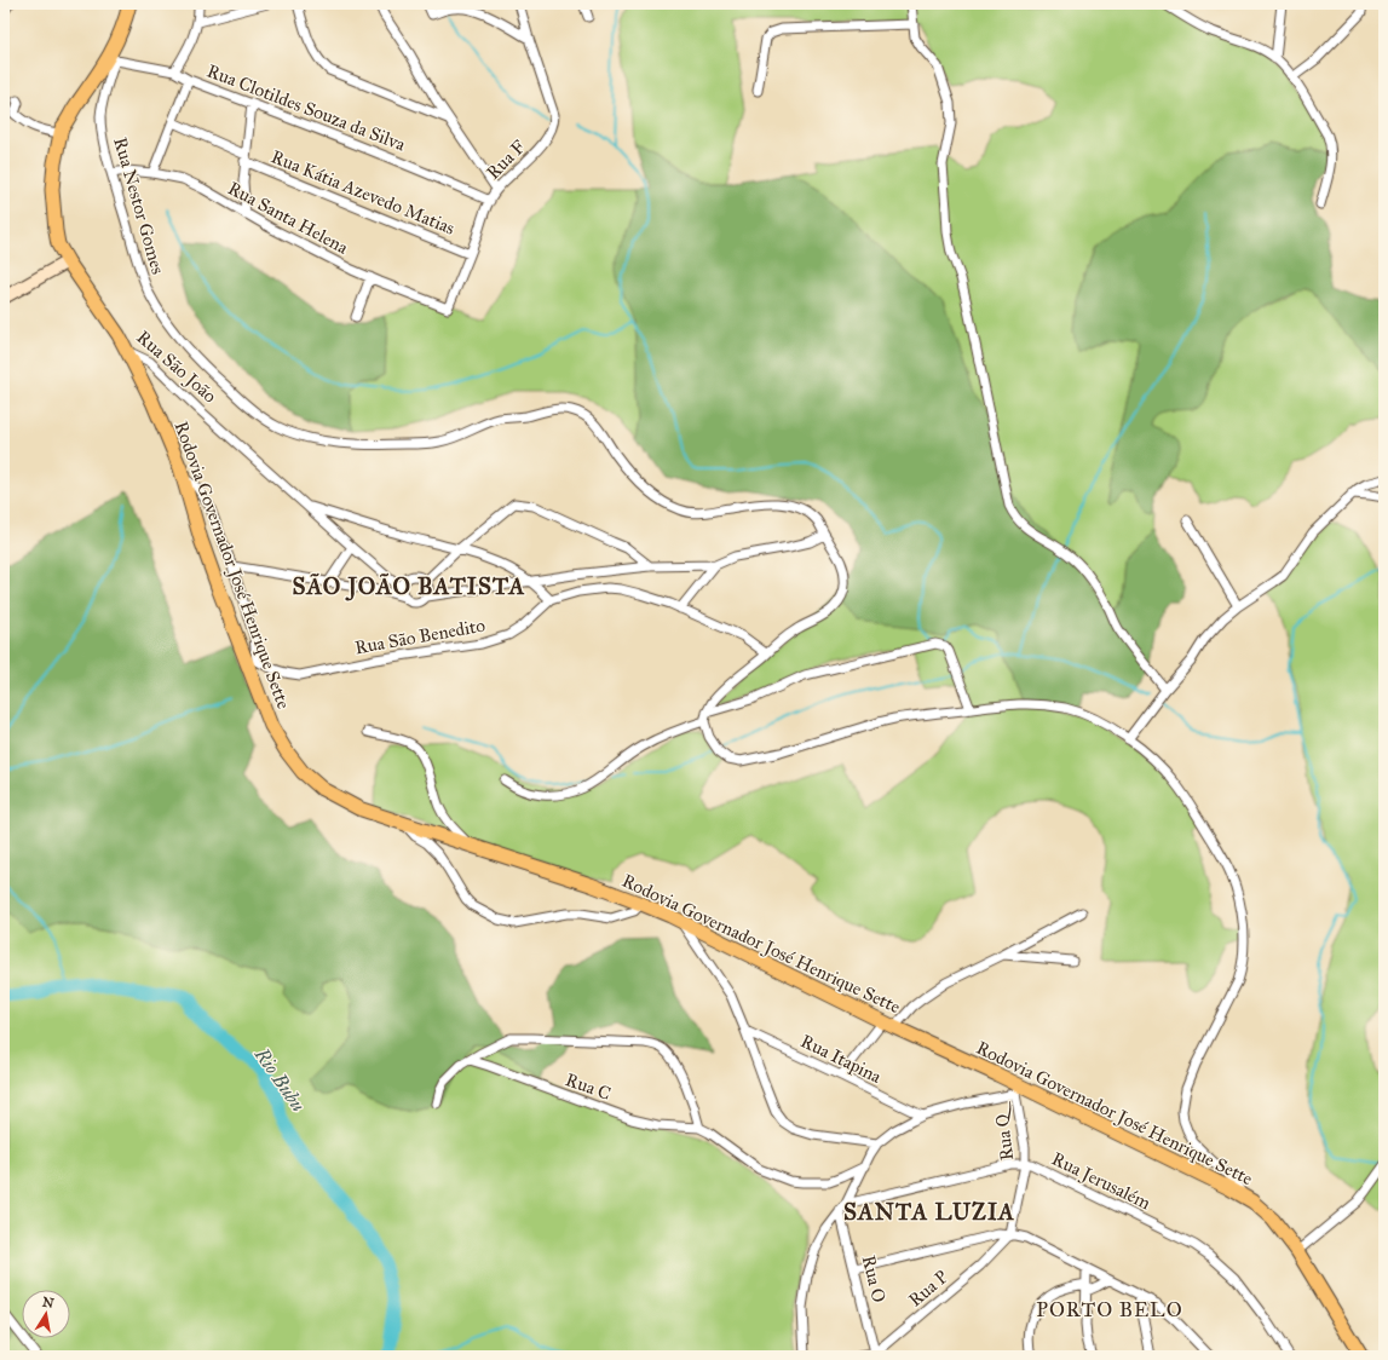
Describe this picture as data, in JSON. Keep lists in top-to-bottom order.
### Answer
{
  "streets": {
    "main road": ["Rua São João", "Rodovia Governador José Henrique Sette"],
    "street": [
      "Rua Clotildes Souza da Silva",
      "Rua F",
      "Rua Kátia Azevedo Matias",
      "Rua Nestor Gomes",
      "Rua Santa Helena",
      "Rua São Benedito",
      "Rua Itapina",
      "Rua C",
      "Rua Q",
      "Rua Jerusalém",
      "Rua O",
      "Rua P"
    ]
  },
  "crossings": [
    ["Rua Clotildes Souza da Silva", "Rua F"],
    ["Rua Clotildes Souza da Silva", "Rua Nestor Gomes"],
    ["Rua Clotildes Souza da Silva", "Rua São João"],
    ["Rua F", "Rua Kátia Azevedo Matias"],
    ["Rua F", "Rua Santa Helena"],
    ["Rua Nestor Gomes", "Rua Santa Helena"],
    ["Rua Nestor Gomes", "Rua São João"],
    ["Rua Nestor Gomes", "Rua São Benedito"],
    ["Rua São João", "Rodovia Governador José Henrique Sette"],
    ["Rodovia Governador José Henrique Sette", "Rua São Benedito"],
    ["Rodovia Governador José Henrique Sette", "Rua Q"],
    ["Rua Q", "Rua Jerusalém"],
    ["Rua Q", "Rua P"],
    ["Rua Jerusalém", "Rua O"],
    ["Rua O", "Rua P"]
  ],
  "districts": ["SÃO JOÃO BATISTA", "SANTA LUZIA", "PORTO BELO"],
  "water": ["Rio Bubu"],
  "north": "top"
}
